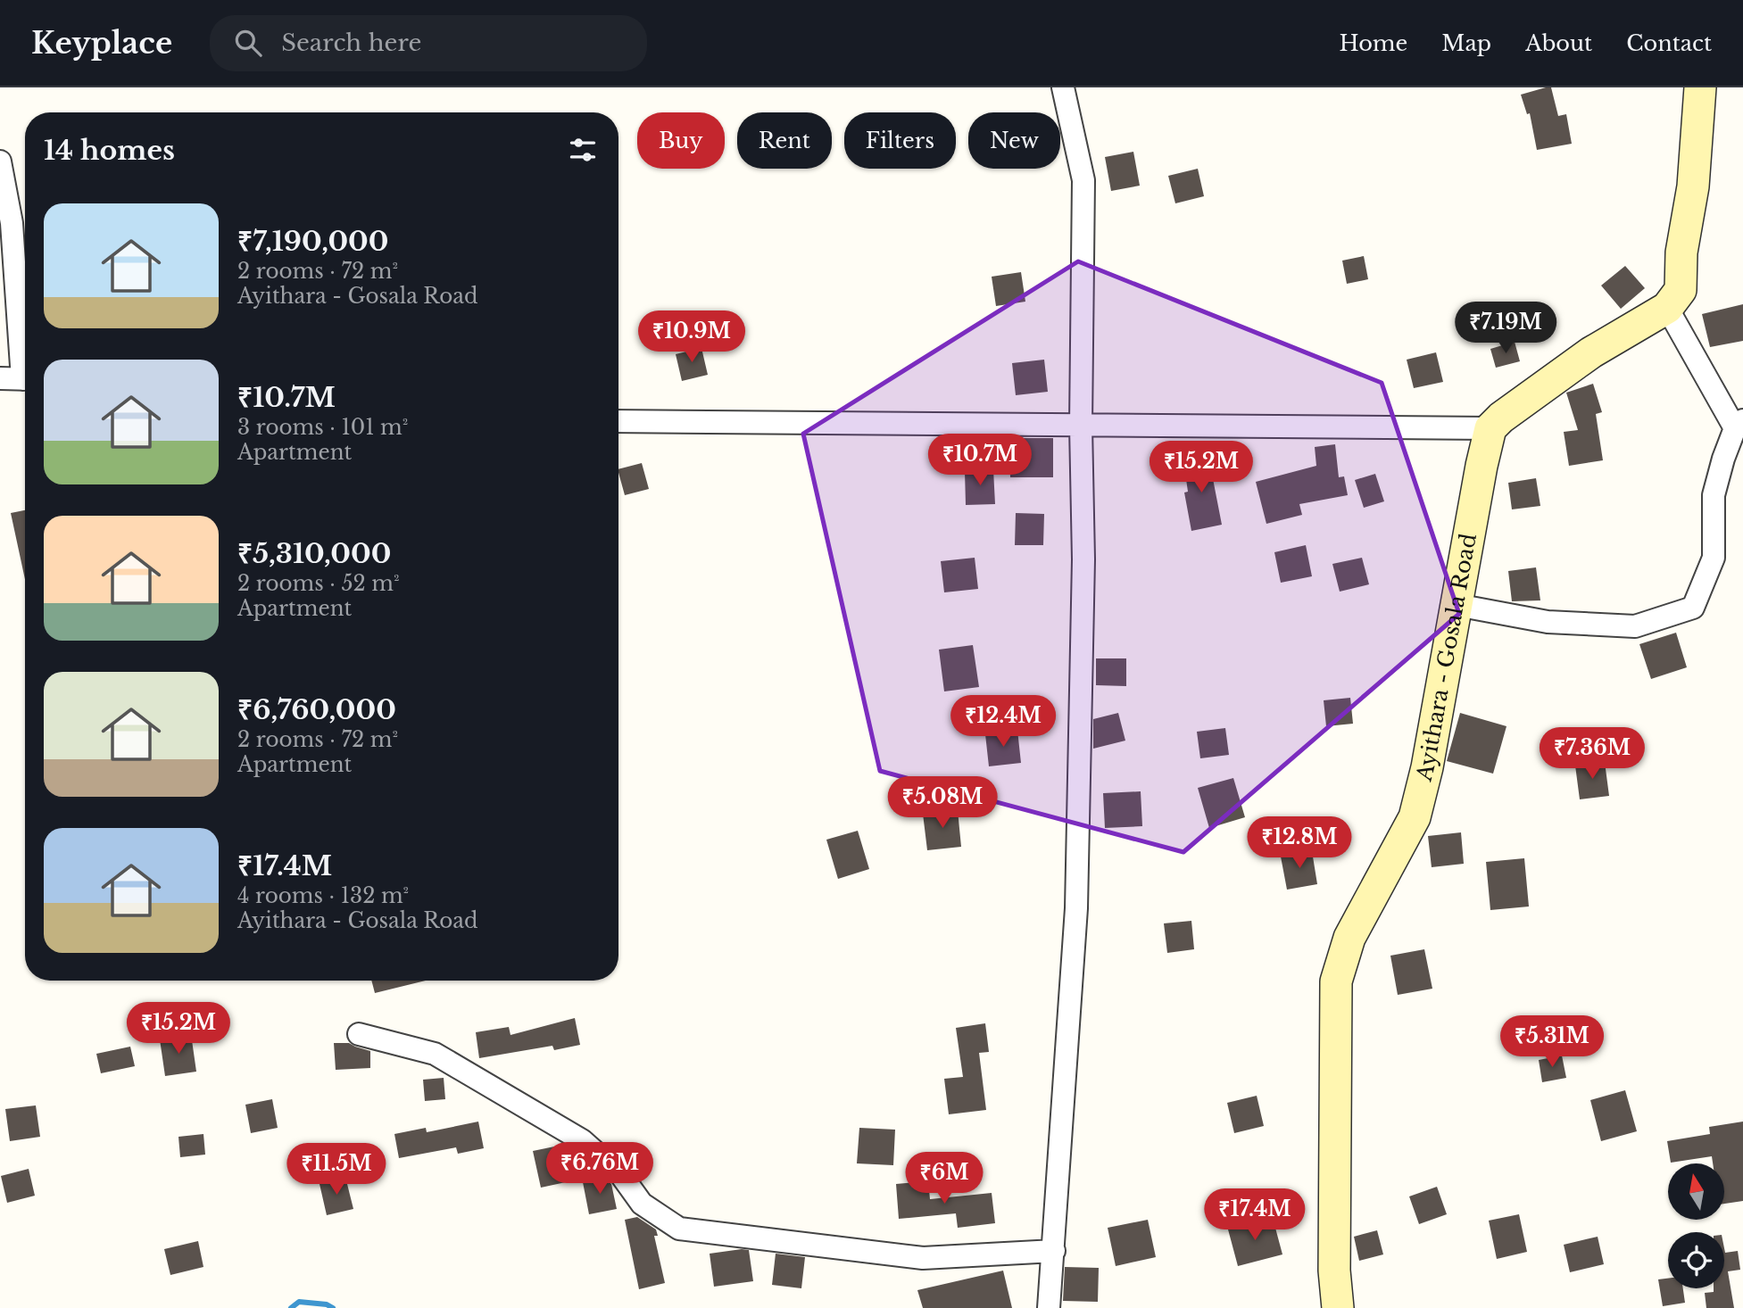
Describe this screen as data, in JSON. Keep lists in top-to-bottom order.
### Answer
{
  "streets": {
    "main road": ["Ayithara - Gosala Road"]
  },
  "north": "top",
  "page": {
    "header": "Keyplace",
    "search": "Search here",
    "nav": [
      "Home",
      "Map",
      "About",
      "Contact"
    ],
    "chip": [
      "Buy",
      "Rent",
      "Filters",
      "New"
    ],
    "heading": "14 homes",
    "list": [
      {
        "name": "₹7,190,000",
        "note": "2 rooms · 72 m² · Ayithara - Gosala Road"
      },
      {
        "name": "₹10.7M",
        "note": "3 rooms · 101 m² · Apartment"
      },
      {
        "name": "₹5,310,000",
        "note": "2 rooms · 52 m² · Apartment"
      },
      {
        "name": "₹6,760,000",
        "note": "2 rooms · 72 m² · Apartment"
      },
      {
        "name": "₹17.4M",
        "note": "4 rooms · 132 m² · Ayithara - Gosala Road"
      }
    ],
    "price": [
      "₹7.19M",
      "₹10.9M",
      "₹10.7M",
      "₹15.2M",
      "₹12.4M",
      "₹7.36M",
      "₹5.08M",
      "₹12.8M",
      "₹15.2M",
      "₹5.31M",
      "₹6.76M",
      "₹11.5M",
      "₹6M",
      "₹17.4M"
    ]
  }
}
